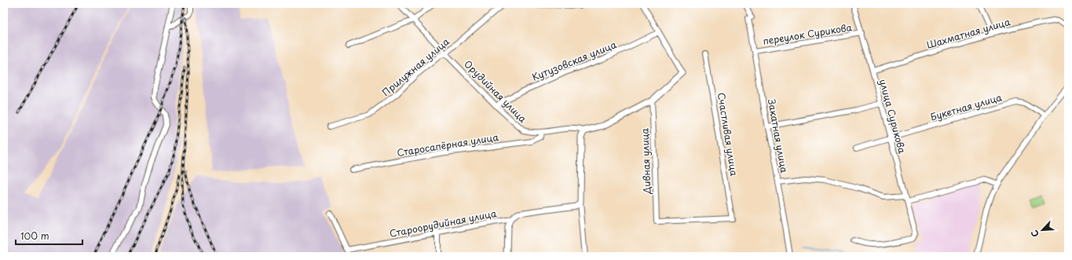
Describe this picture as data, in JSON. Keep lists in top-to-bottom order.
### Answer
{
  "streets": {
    "street": [
      "Шахматная улица",
      "переулок Сурикова",
      "Кутузовская улица",
      "Прилужная улица",
      "Орудийная улица",
      "Букетная улица",
      "улица Сурикова",
      "Счастливая улица",
      "Закатная улица",
      "Старосапёрная улица",
      "Дивная улица",
      "Староорудийная улица"
    ]
  },
  "crossings": [
    ["Шахматная улица", "улица Сурикова"],
    ["переулок Сурикова", "улица Сурикова"],
    ["переулок Сурикова", "Закатная улица"],
    ["Кутузовская улица", "Орудийная улица"],
    ["Прилужная улица", "Орудийная улица"],
    ["Орудийная улица", "Старосапёрная улица"],
    ["Орудийная улица", "Дивная улица"],
    ["Букетная улица", "улица Сурикова"],
    ["Счастливая улица", "Дивная улица"]
  ],
  "scale_bar": "100 m",
  "north": "bottom left"
}
